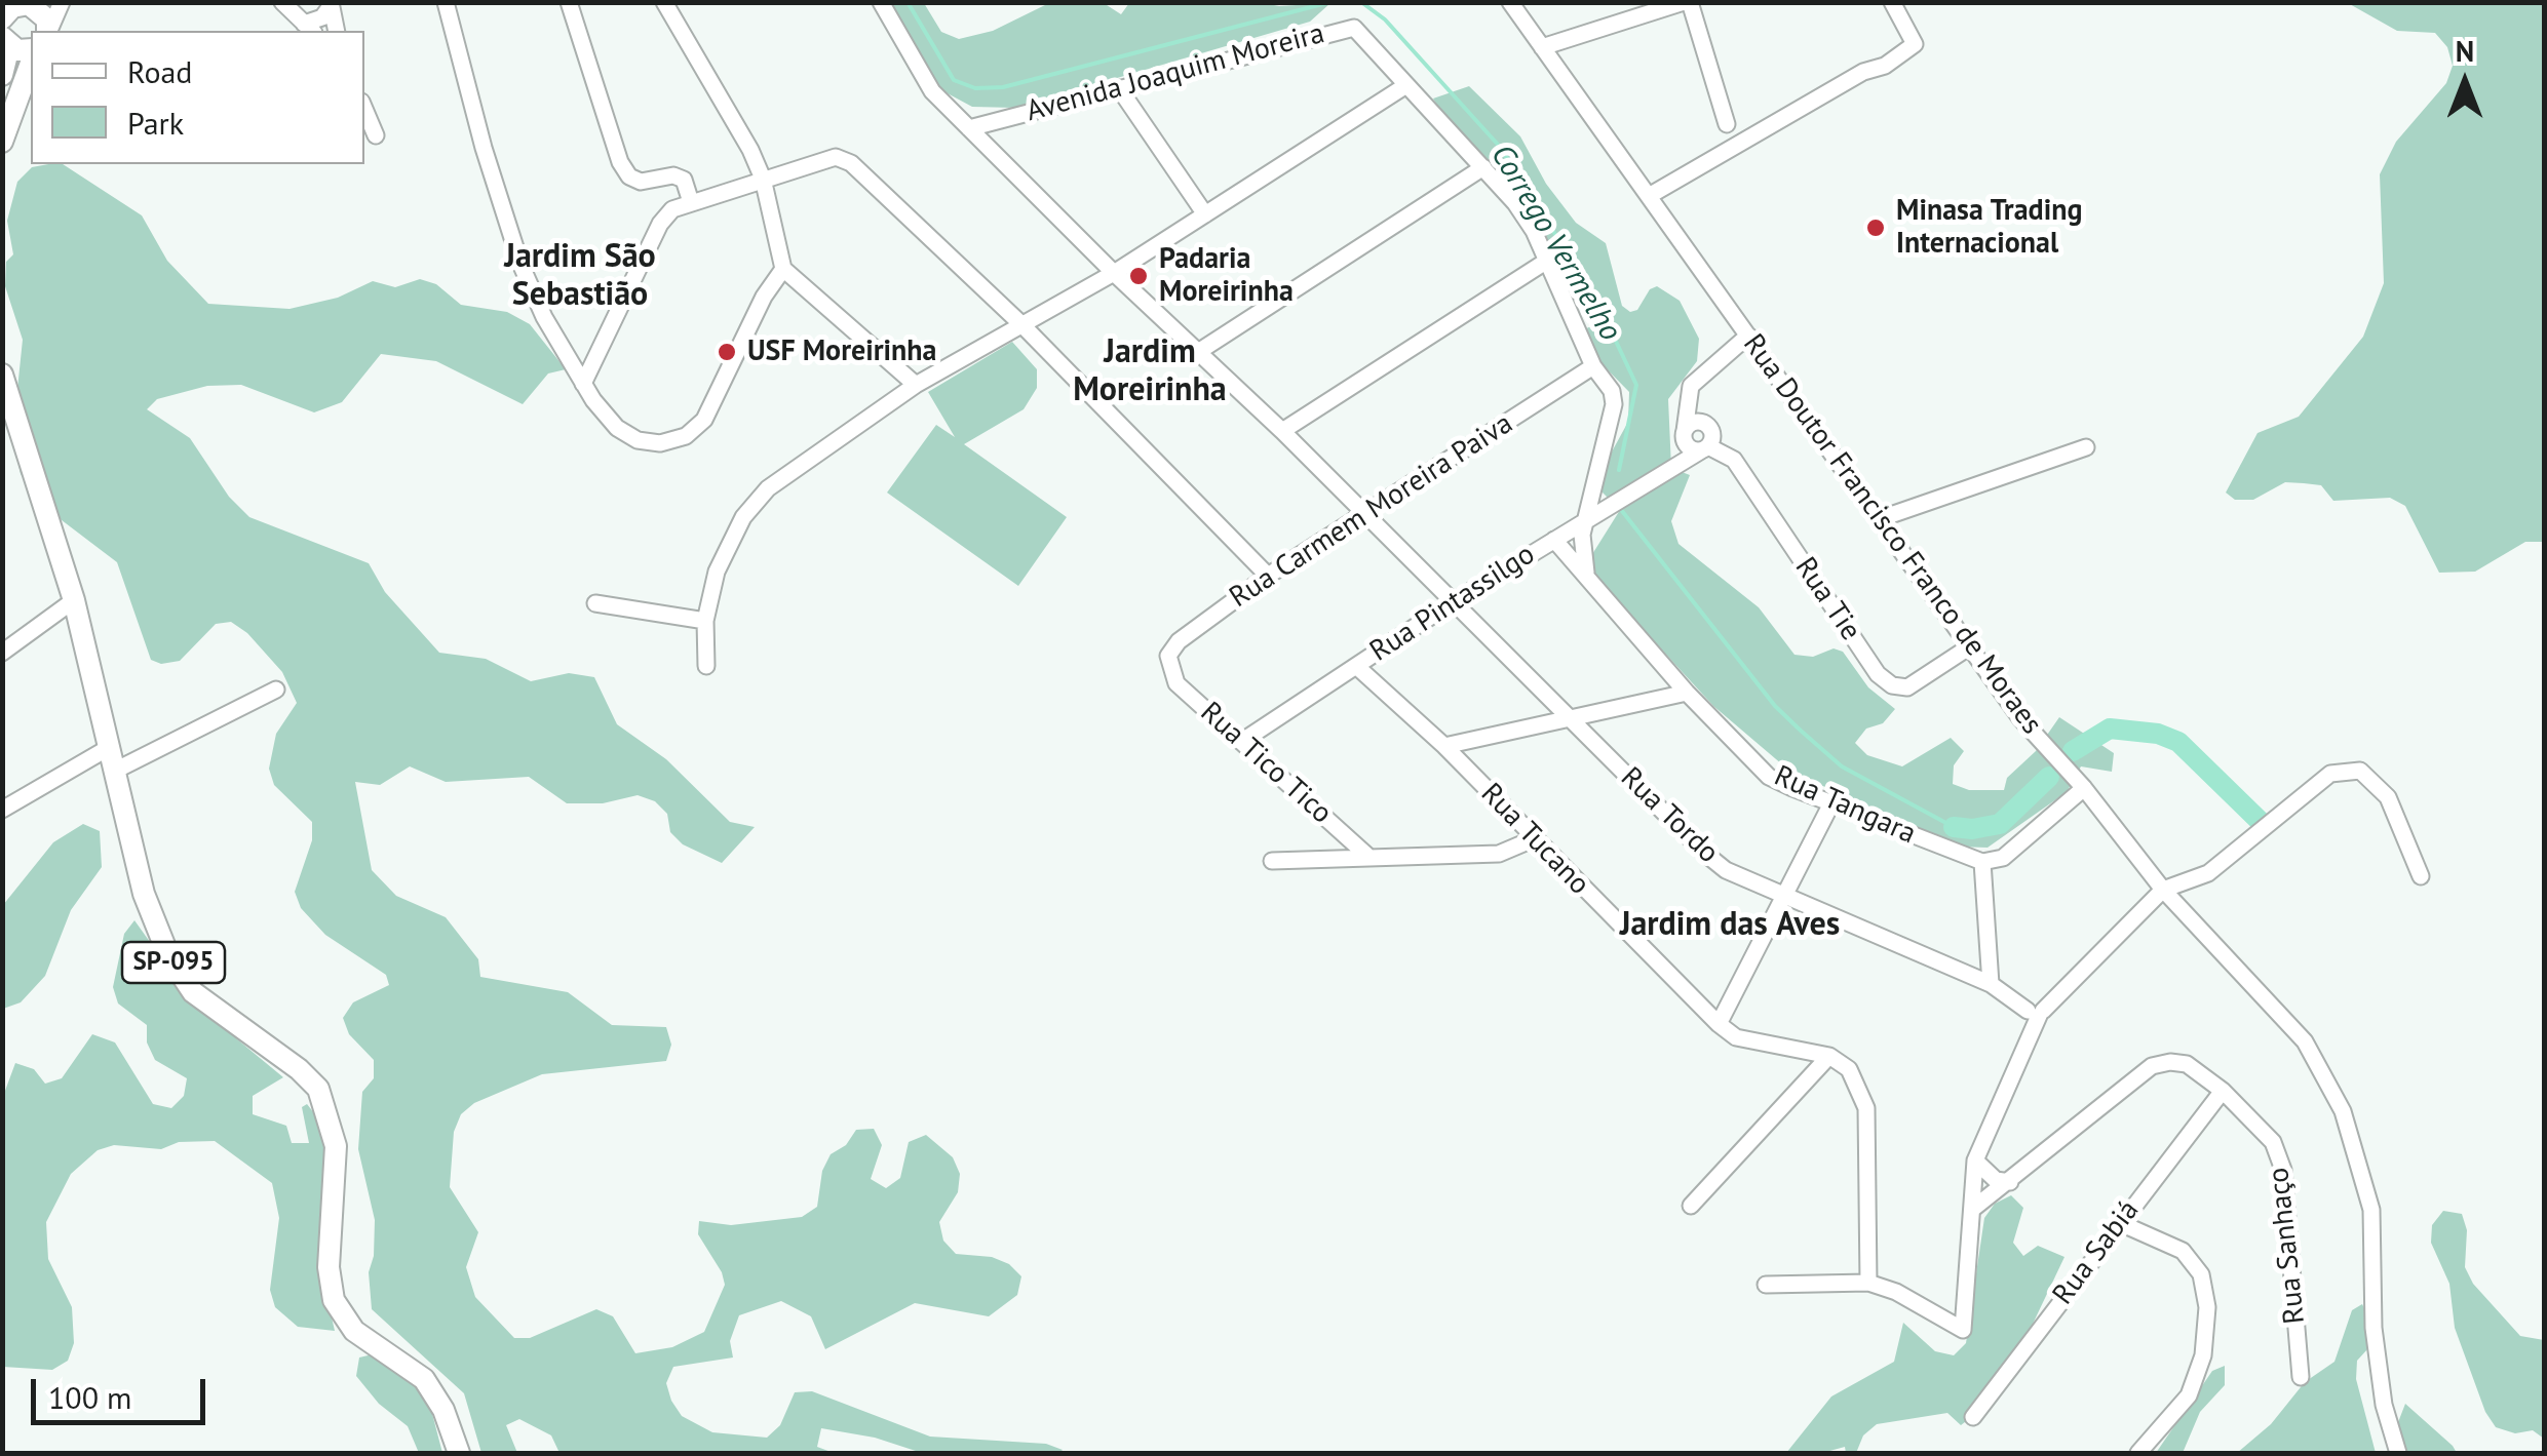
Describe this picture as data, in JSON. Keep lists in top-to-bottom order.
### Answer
{
  "streets": {
    "main road": ["SP-095"],
    "street": [
      "Avenida Joaquim Moreira",
      "Rua Carmem Moreira Paiva",
      "Rua Doutor Francisco Franco de Moraes",
      "Rua Tie",
      "Rua Pintassilgo",
      "Rua Tico Tico",
      "Rua Tangara",
      "Rua Tordo",
      "Rua Tucano",
      "Rua Sanhaço",
      "Rua Sabiá"
    ]
  },
  "crossings": [
    ["Avenida Joaquim Moreira", "Rua Carmem Moreira Paiva"],
    ["Avenida Joaquim Moreira", "Rua Pintassilgo"],
    ["Avenida Joaquim Moreira", "Rua Tangara"],
    ["Avenida Joaquim Moreira", "Rua Tordo"],
    ["Rua Carmem Moreira Paiva", "Rua Tico Tico"],
    ["Rua Carmem Moreira Paiva", "Rua Tordo"],
    ["Rua Doutor Francisco Franco de Moraes", "Rua Tie"],
    ["Rua Tie", "Rua Pintassilgo"],
    ["Rua Pintassilgo", "Rua Tico Tico"],
    ["Rua Pintassilgo", "Rua Tangara"],
    ["Rua Pintassilgo", "Rua Tordo"],
    ["Rua Pintassilgo", "Rua Tucano"],
    ["Rua Sanhaço", "Rua Sabiá"]
  ],
  "districts": ["Jardim São Sebastião", "Jardim Moreirinha", "Jardim das Aves"],
  "water": ["Corrego Vermelho"],
  "places": ["Minasa Trading Internacional", "Padaria Moreirinha", "USF Moreirinha"],
  "legend": ["Road", "Park"],
  "scale_bar": "100 m",
  "north": "top"
}
